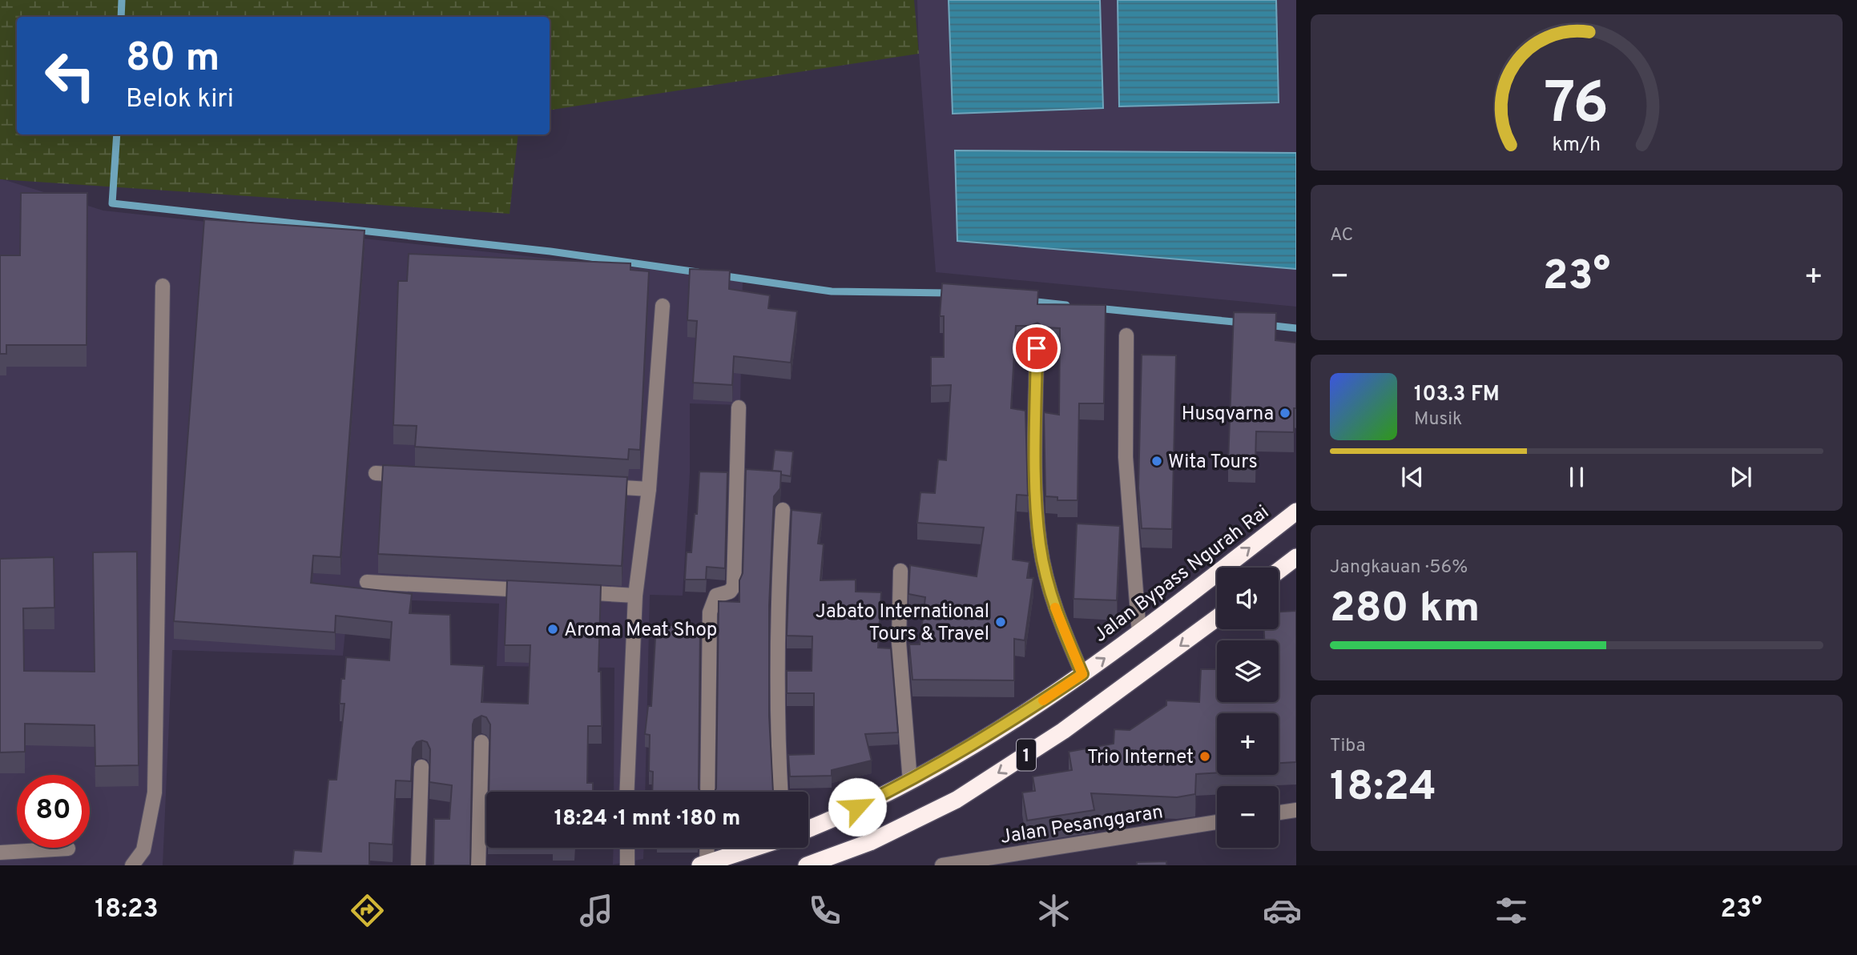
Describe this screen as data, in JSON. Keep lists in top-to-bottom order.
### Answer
{
  "streets": {
    "highway": ["Jalan Bypass Ngurah Rai", "1"],
    "street": ["Jalan Pesanggaran"]
  },
  "places": [
    "Husqvarna",
    "Wita Tours",
    "Jabato International Tours & Travel",
    "Aroma Meat Shop",
    "Trio Internet"
  ],
  "page": {
    "turn": ["80 m", "Belok kiri"],
    "tile": [
      "AC",
      ["Jangkauan · 56%", "280 km"],
      ["Tiba", "18:24"]
    ],
    "heat": ["−", "23°", "+"],
    "song": ["103.3 FM", "Musik"],
    "map_buttons": ["+", "−"],
    "limit": "80",
    "trip": "18:24 · 1 mnt · 180 m",
    "tabs": ["18:23", "23°"],
    "gauge": ["76", "km/h"]
  }
}
